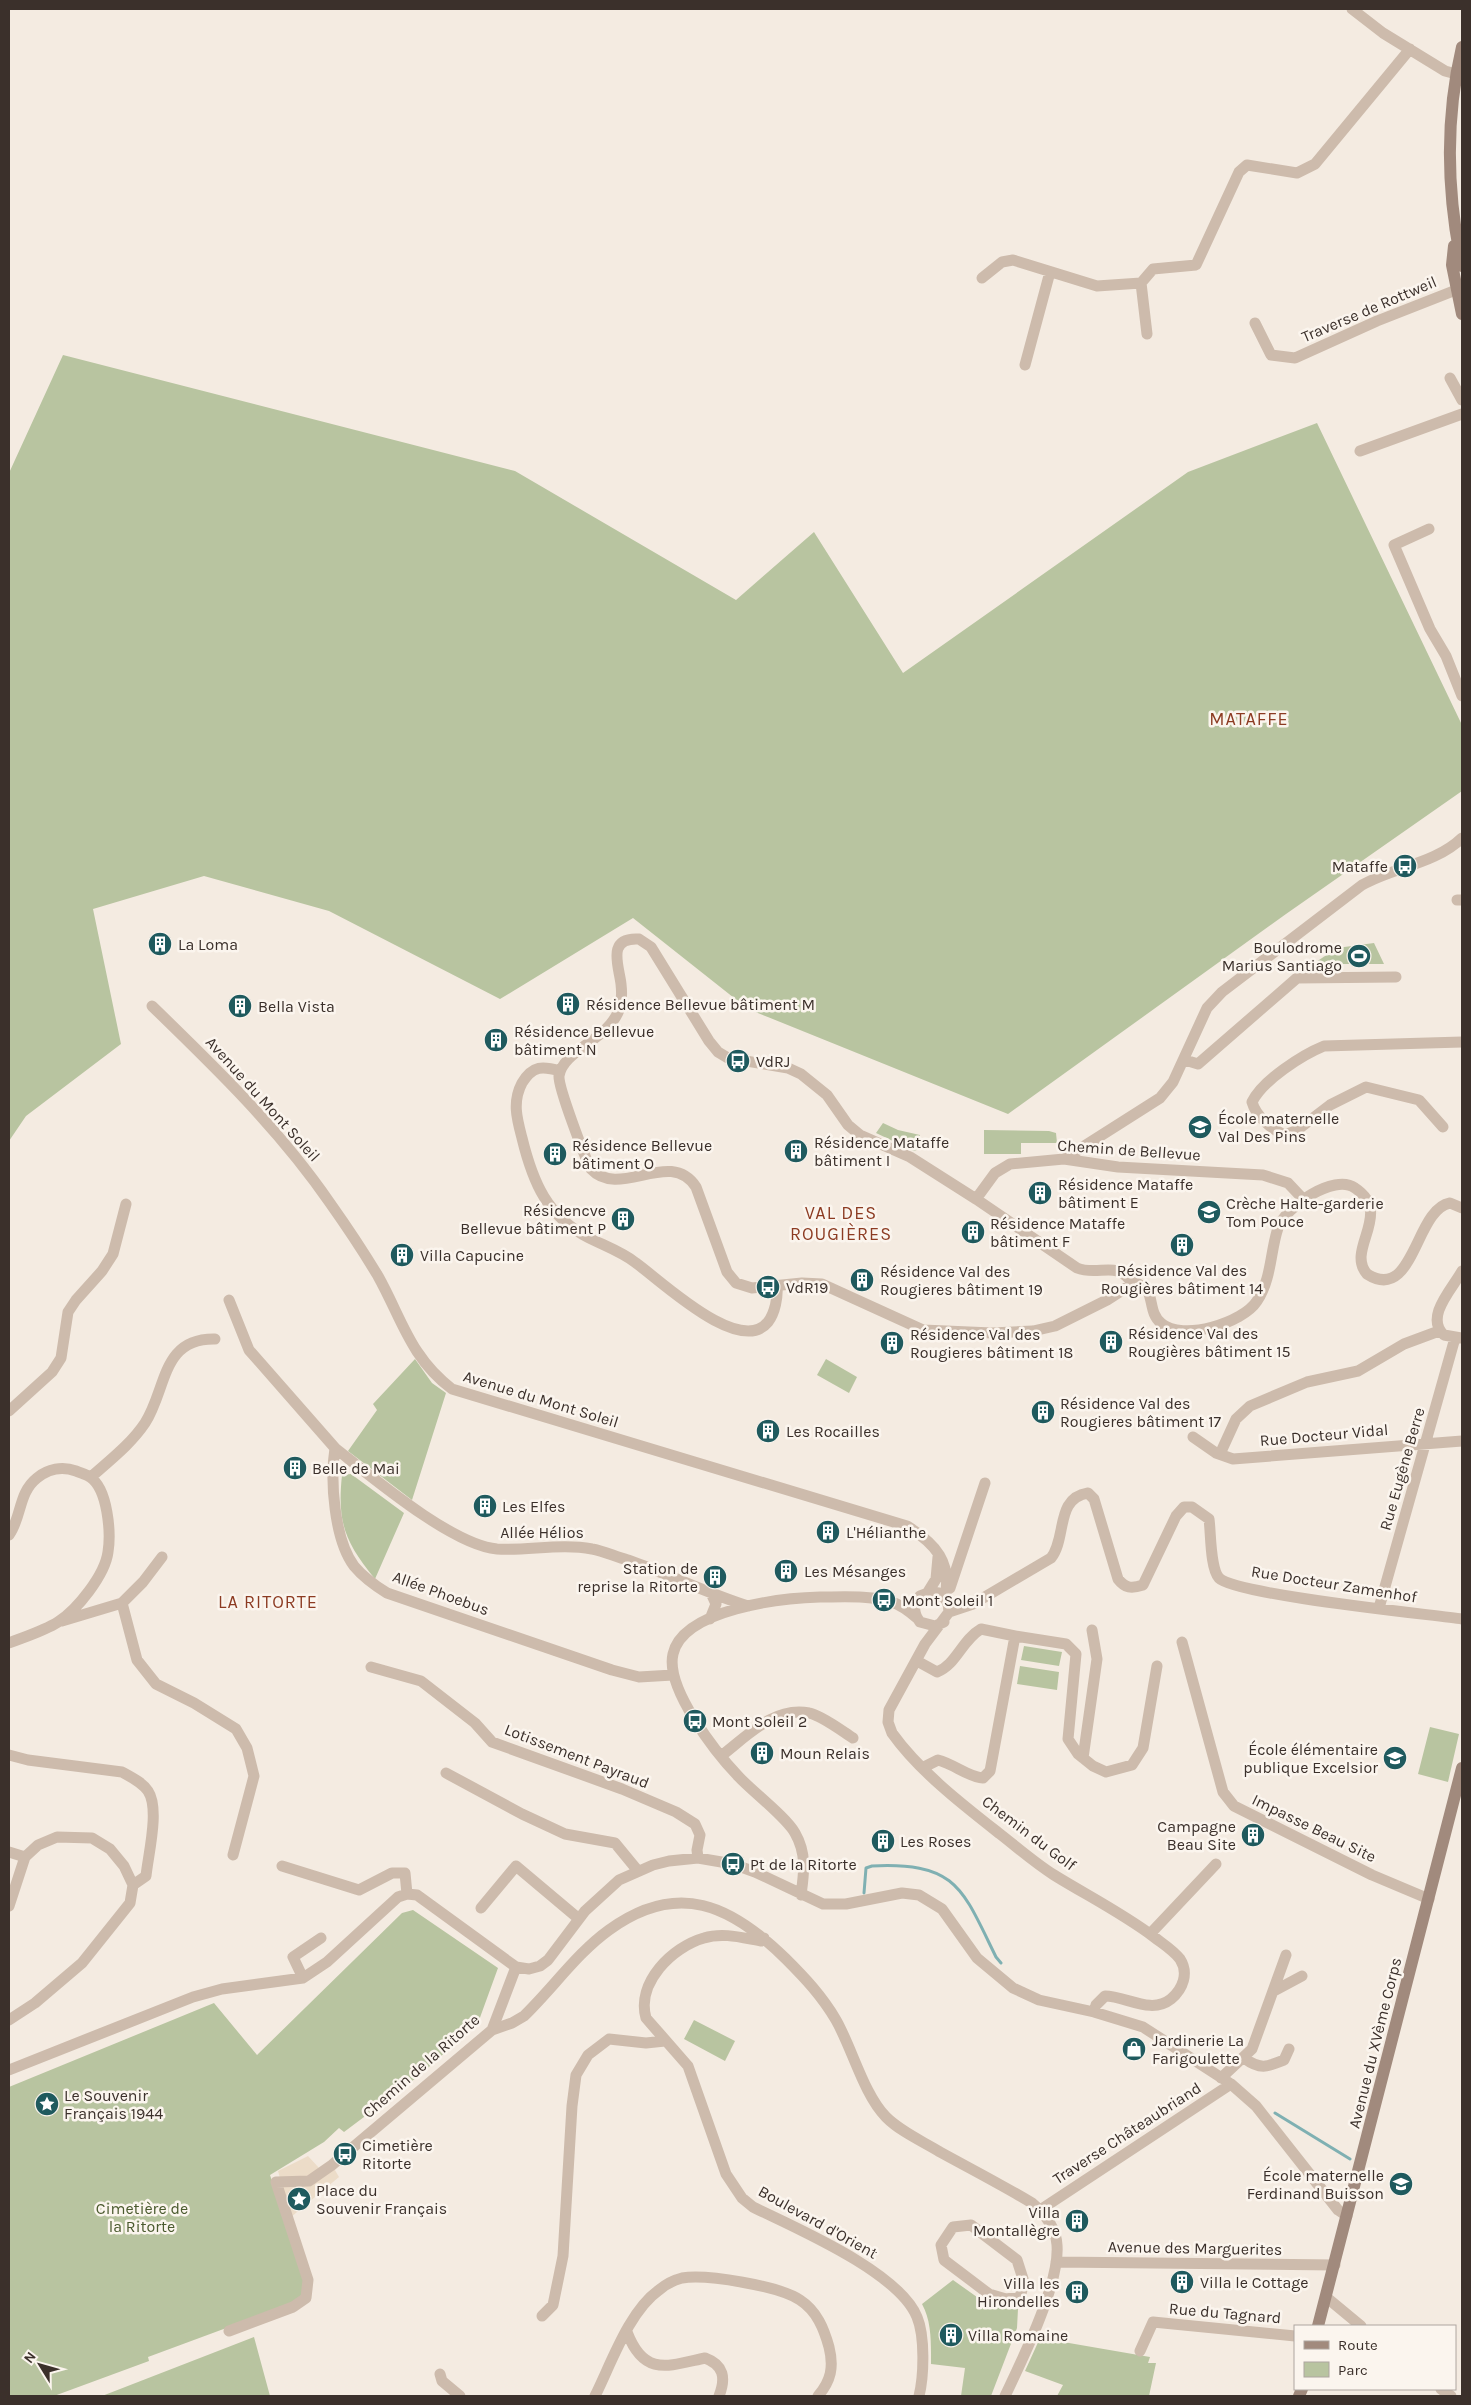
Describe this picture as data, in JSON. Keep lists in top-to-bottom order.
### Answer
{
  "streets": {
    "main road": ["Avenue du XVème Corps"],
    "street": [
      "Traverse de Rottweil",
      "Avenue du Mont Soleil",
      "Chemin de Bellevue",
      "Rue Docteur Vidal",
      "Rue Eugène Berre",
      "Allée Hélios",
      "Rue Docteur Zamenhof",
      "Allée Phoebus",
      "Lotissement Payraud",
      "Impasse Beau Site",
      "Chemin du Golf",
      "Chemin de la Ritorte",
      "Traverse Châteaubriand",
      "Boulevard d'Orient",
      "Avenue des Marguerites",
      "Rue du Tagnard"
    ]
  },
  "crossings": [
    ["Avenue du Mont Soleil", "Rue Docteur Zamenhof"],
    ["Avenue du Mont Soleil", "Chemin du Golf"],
    ["Rue Docteur Vidal", "Rue Eugène Berre"],
    ["Rue Eugène Berre", "Rue Docteur Zamenhof"],
    ["Allée Hélios", "Allée Phoebus"],
    ["Rue Docteur Zamenhof", "Chemin du Golf"],
    ["Impasse Beau Site", "Avenue du XVème Corps"],
    ["Avenue du XVème Corps", "Avenue des Marguerites"]
  ],
  "districts": ["MATAFFE", "VAL DES ROUGIÈRES", "LA RITORTE"],
  "parks": ["Cimetière de la Ritorte"],
  "places": {
    "bus stop": [
      "Mataffe",
      "VdRJ",
      "VdR19",
      "Mont Soleil 1",
      "Mont Soleil 2",
      "Pt de la Ritorte",
      "Cimetière Ritorte"
    ],
    "building": [
      "La Loma",
      "Résidence Bellevue bâtiment M",
      "Bella Vista",
      "Résidence Bellevue bâtiment N",
      "Résidence Mataffe bâtiment I",
      "Résidence Bellevue bâtiment O",
      "Résidence Mataffe bâtiment E",
      "Résidencve Bellevue bâtiment P",
      "Résidence Mataffe bâtiment F",
      "Résidence Val des Rougières bâtiment 14",
      "Villa Capucine",
      "Résidence Val des Rougieres bâtiment 19",
      "Résidence Val des Rougières bâtiment 15",
      "Résidence Val des Rougieres bâtiment 18",
      "Résidence Val des Rougieres bâtiment 17",
      "Les Rocailles",
      "Belle de Mai",
      "Les Elfes",
      "L'Hélianthe",
      "Les Mésanges",
      "Station de reprise la Ritorte",
      "Moun Relais",
      "Campagne Beau Site",
      "Les Roses",
      "Villa Montallègre",
      "Villa le Cottage",
      "Villa les Hirondelles",
      "Villa Romaine"
    ],
    "sports": ["Boulodrome Marius Santiago"],
    "school or university": [
      "École maternelle Val Des Pins",
      "Crèche Halte-garderie Tom Pouce",
      "École élémentaire publique Excelsior",
      "École maternelle Ferdinand Buisson"
    ],
    "shop": ["Jardinerie La Farigoulette"],
    "place": ["Le Souvenir Français 1944", "Place du Souvenir Français"]
  },
  "legend": ["Route", "Parc"],
  "north": "top left"
}
